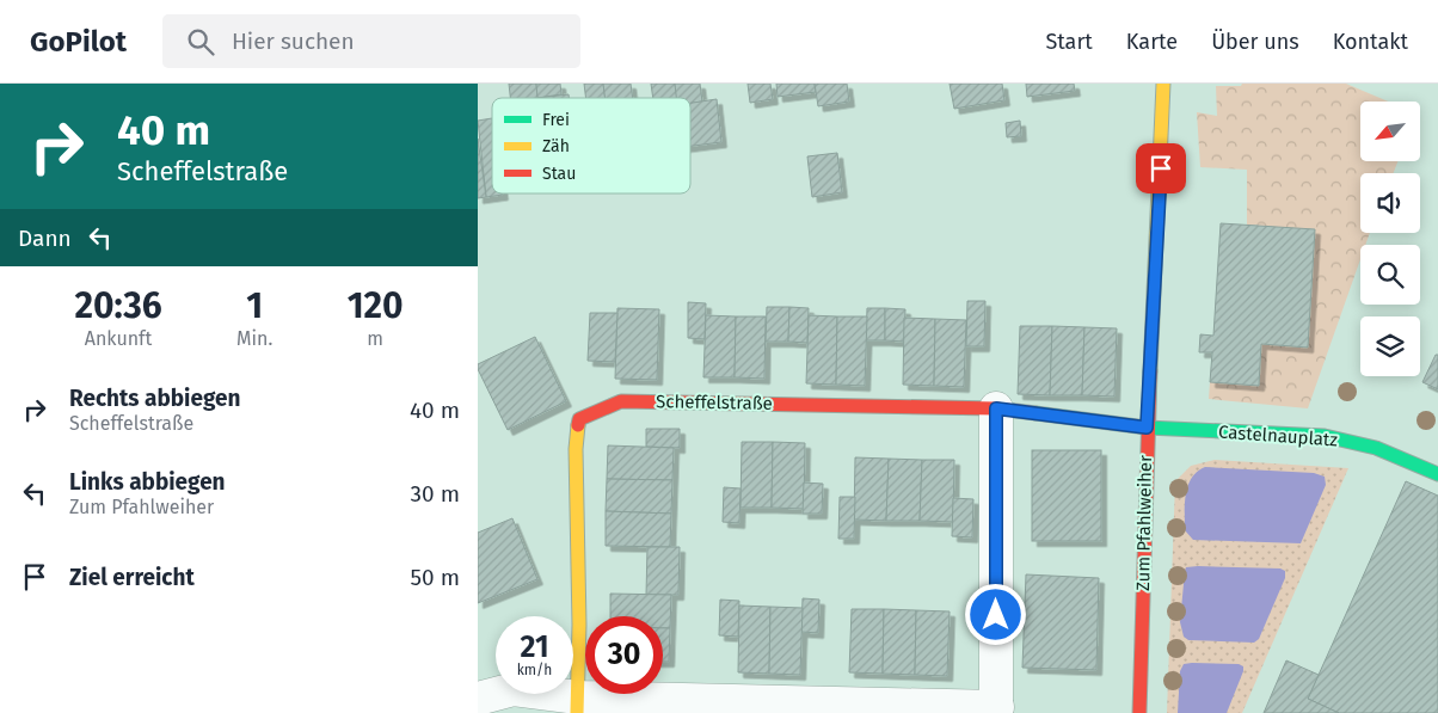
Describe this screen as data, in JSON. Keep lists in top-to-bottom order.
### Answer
{
  "streets": {
    "street": ["Scheffelstraße", "Castelnauplatz", "Zum Pfahlweiher"]
  },
  "crossings": [
    ["Scheffelstraße", "Castelnauplatz"],
    ["Scheffelstraße", "Zum Pfahlweiher"],
    ["Castelnauplatz", "Zum Pfahlweiher"]
  ],
  "legend": ["Frei", "Zäh", "Stau"],
  "north": "bottom left",
  "page": {
    "header": "GoPilot",
    "search": "Hier suchen",
    "nav": [
      "Start",
      "Karte",
      "Über uns",
      "Kontakt"
    ],
    "turn": ["40 m", "Scheffelstraße"],
    "then": "Dann",
    "eta": [
      "20:36",
      "Ankunft",
      "1",
      "Min.",
      "120",
      "m"
    ],
    "list": [
      {
        "name": "Rechts abbiegen",
        "note": "Scheffelstraße",
        "value": "40 m"
      },
      {
        "name": "Links abbiegen",
        "note": "Zum Pfahlweiher",
        "value": "30 m"
      },
      {
        "name": "Ziel erreicht",
        "value": "50 m"
      }
    ],
    "speed": "21 km/h",
    "limit": "30"
  }
}
